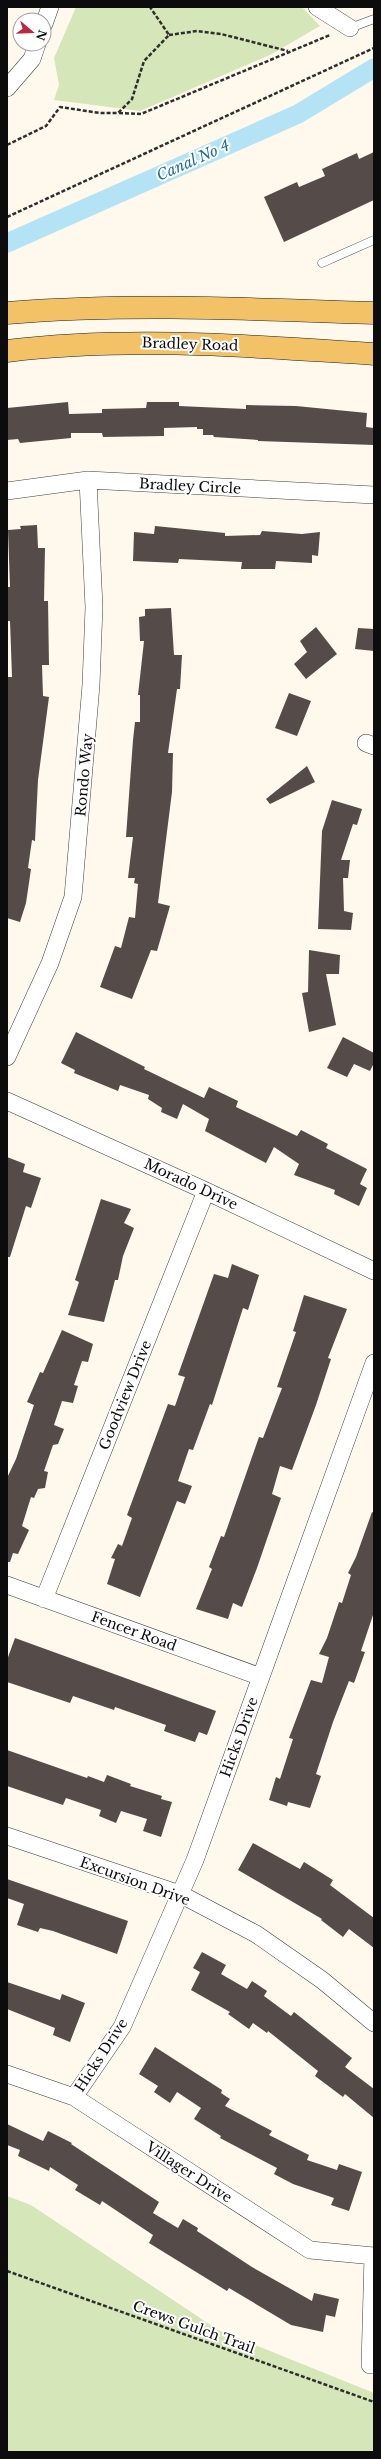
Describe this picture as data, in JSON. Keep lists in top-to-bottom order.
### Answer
{
  "streets": {
    "main road": ["Bradley Road"],
    "street": [
      "Bradley Circle",
      "Rondo Way",
      "Morado Drive",
      "Goodview Drive",
      "Fencer Road",
      "Hicks Drive",
      "Excursion Drive",
      "Villager Drive"
    ],
    "path": ["Crews Gulch Trail"]
  },
  "crossings": [
    ["Bradley Circle", "Rondo Way"],
    ["Morado Drive", "Goodview Drive"],
    ["Goodview Drive", "Fencer Road"],
    ["Fencer Road", "Hicks Drive"],
    ["Hicks Drive", "Excursion Drive"],
    ["Hicks Drive", "Villager Drive"]
  ],
  "water": ["Canal No 4"],
  "north": "right"
}
